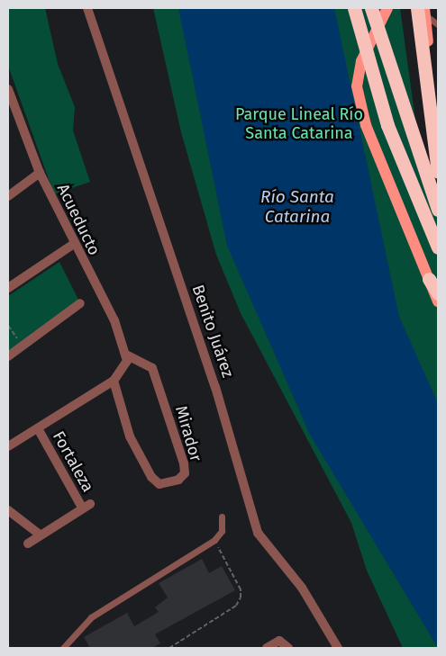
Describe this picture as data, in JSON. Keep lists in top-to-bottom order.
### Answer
{
  "streets": {
    "street": [
      "Acueducto",
      "Benito Juárez",
      "Mirador",
      "Fortaleza"
    ]
  },
  "crossings": [
    ["Acueducto", "Mirador"]
  ],
  "water": ["Río Santa Catarina"],
  "parks": ["Parque Lineal Río Santa Catarina"]
}
